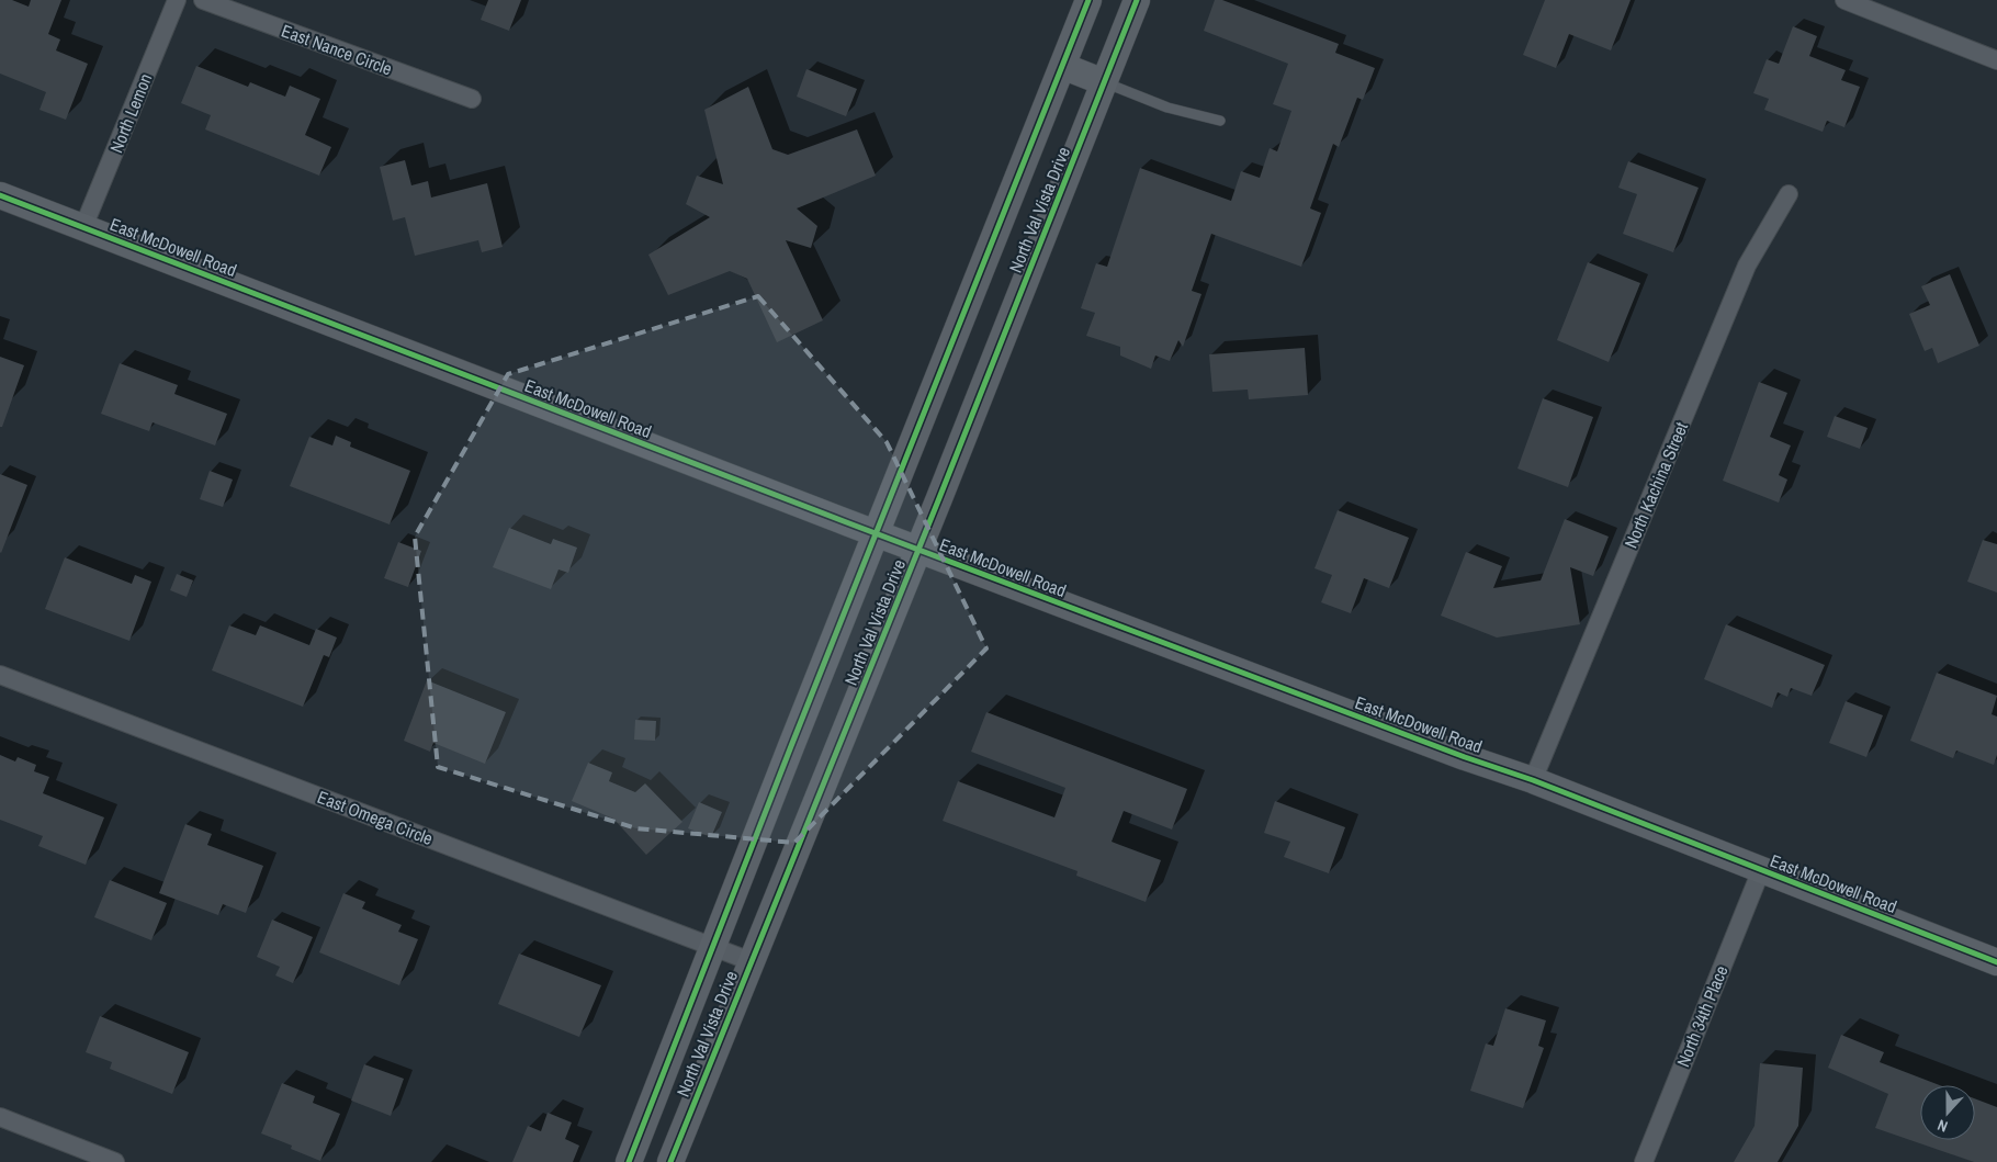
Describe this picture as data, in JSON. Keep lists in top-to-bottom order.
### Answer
{
  "streets": {
    "main road": ["North Val Vista Drive", "East McDowell Road"],
    "street": [
      "East Nance Circle",
      "North Lemon",
      "North Kachina Street",
      "East Omega Circle",
      "North 34th Place"
    ]
  },
  "crossings": [
    ["North Lemon", "East McDowell Road"],
    ["North Val Vista Drive", "East McDowell Road"],
    ["North Val Vista Drive", "East Omega Circle"],
    ["East McDowell Road", "North Kachina Street"],
    ["East McDowell Road", "North 34th Place"]
  ],
  "north": "bottom"
}
